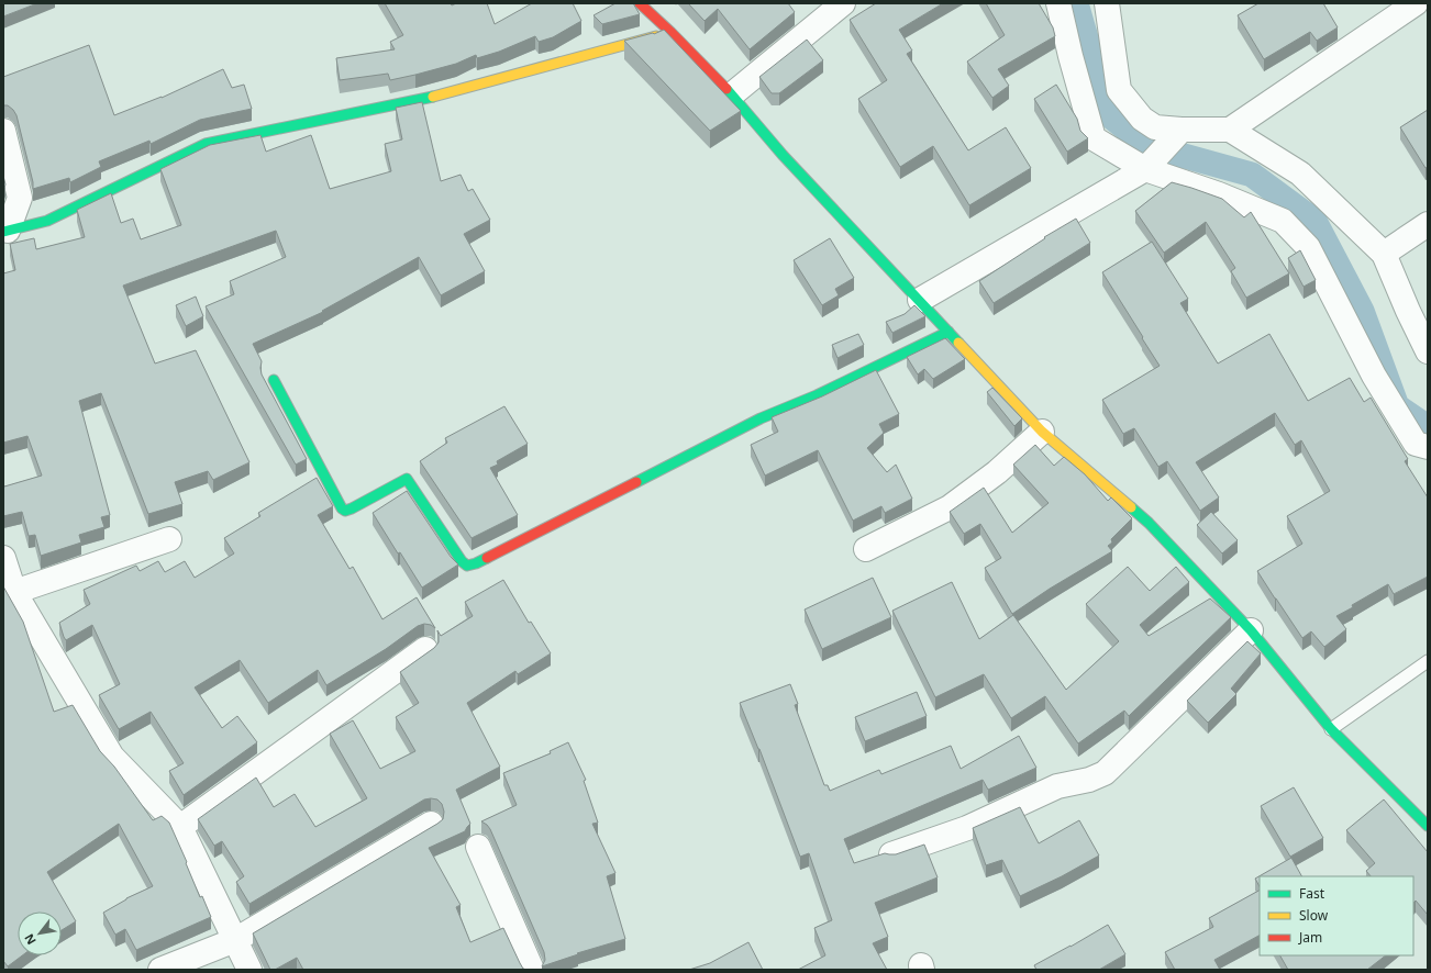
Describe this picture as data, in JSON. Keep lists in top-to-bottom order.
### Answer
{
  "legend": ["Fast", "Slow", "Jam"],
  "north": "bottom left"
}
